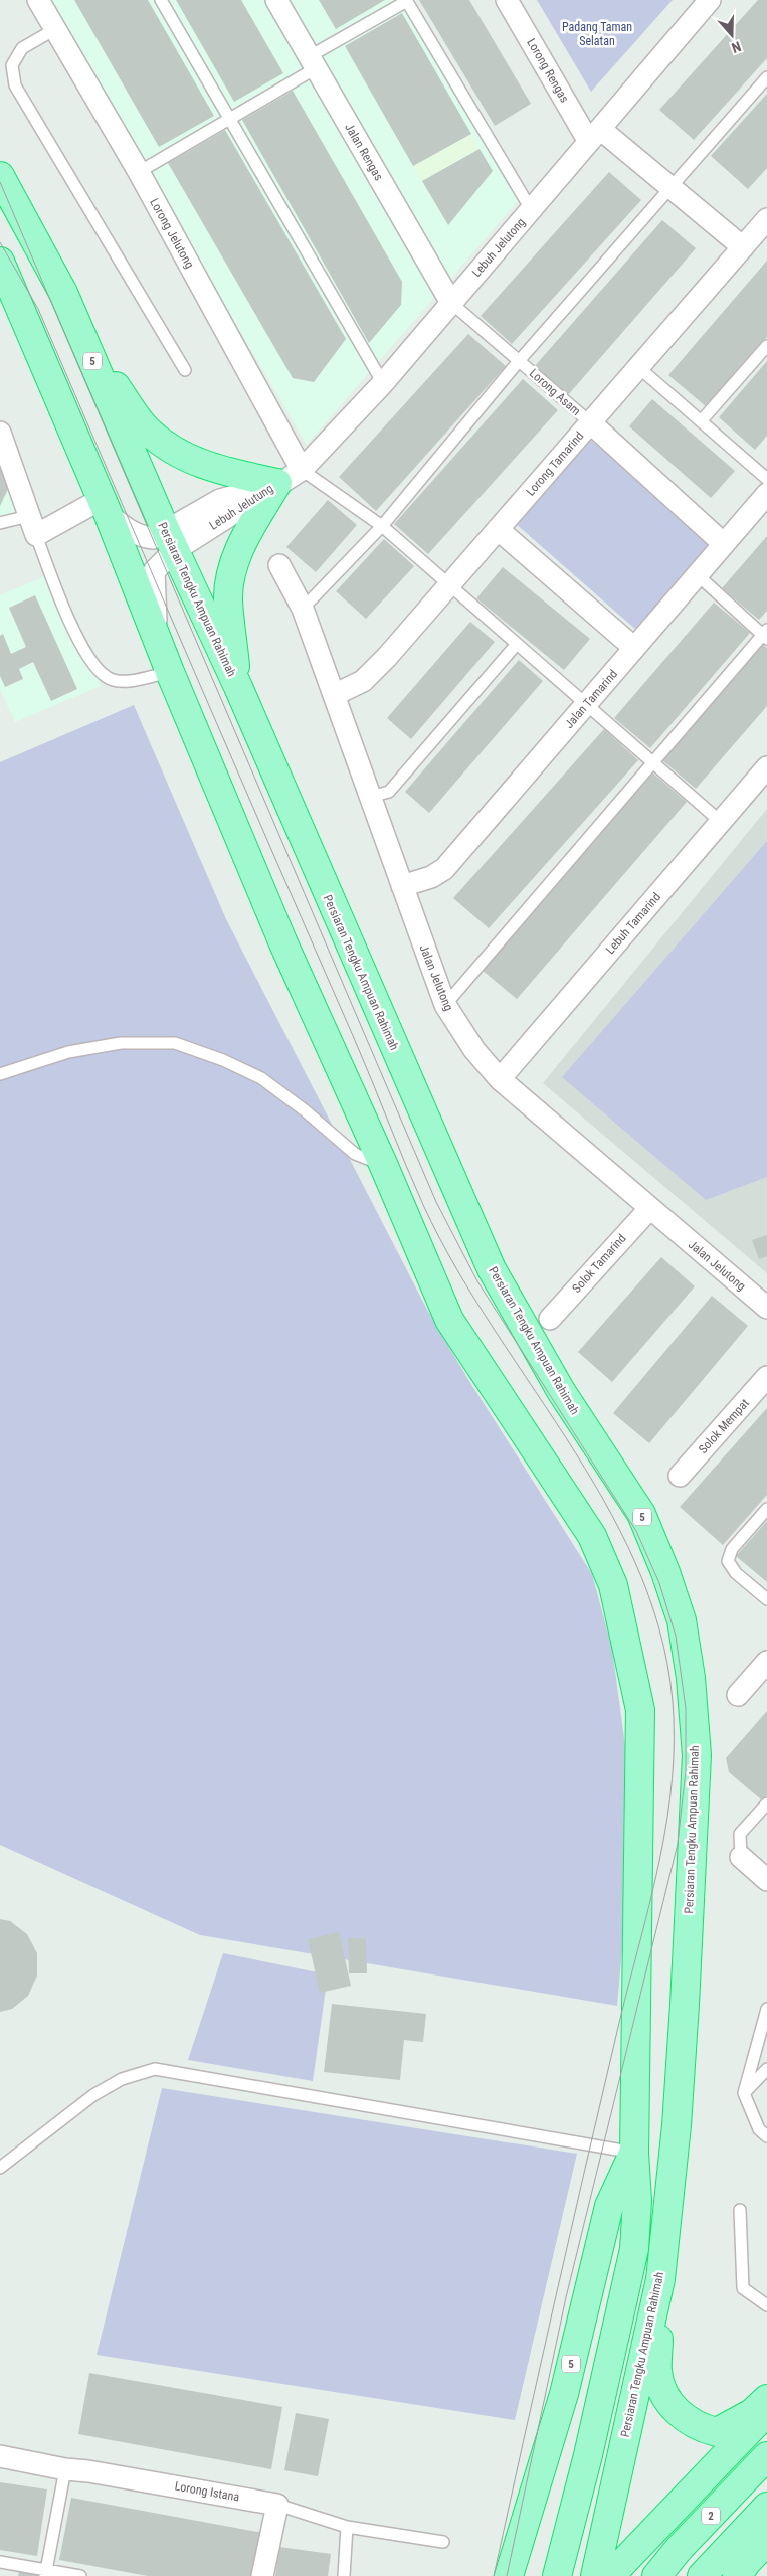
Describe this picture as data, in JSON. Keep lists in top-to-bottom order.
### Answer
{
  "streets": {
    "highway": ["5", "Persiaran Tengku Ampuan Rahimah", "2"],
    "street": [
      "Lorong Rengas",
      "Jalan Rengas",
      "Lorong Jelutong",
      "Lebuh Jelutong",
      "Lorong Asam",
      "Lorong Tamarind",
      "Lebuh Jelutung",
      "Jalan Tamarind",
      "Lebuh Tamarind",
      "Jalan Jelutong",
      "Solok Tamarind",
      "Solok Mempat",
      "Lorong Istana"
    ]
  },
  "crossings": [
    ["Lorong Rengas", "Lebuh Jelutong"],
    ["Jalan Rengas", "Lebuh Jelutong"],
    ["Jalan Rengas", "Lorong Asam"],
    ["Lorong Jelutong", "Lebuh Jelutong"],
    ["Lebuh Jelutong", "Lorong Asam"],
    ["Lebuh Jelutong", "Lebuh Jelutung"],
    ["5", "Lebuh Jelutung"],
    ["Lorong Asam", "Lorong Tamarind"],
    ["Lorong Asam", "Jalan Tamarind"],
    ["Lorong Tamarind", "Jalan Jelutong"],
    ["Lebuh Jelutung", "Persiaran Tengku Ampuan Rahimah"],
    ["Jalan Tamarind", "Jalan Jelutong"],
    ["Lebuh Tamarind", "Jalan Jelutong"],
    ["Jalan Jelutong", "Solok Tamarind"]
  ],
  "parks": ["Padang Taman Selatan"],
  "north": "bottom"
}
